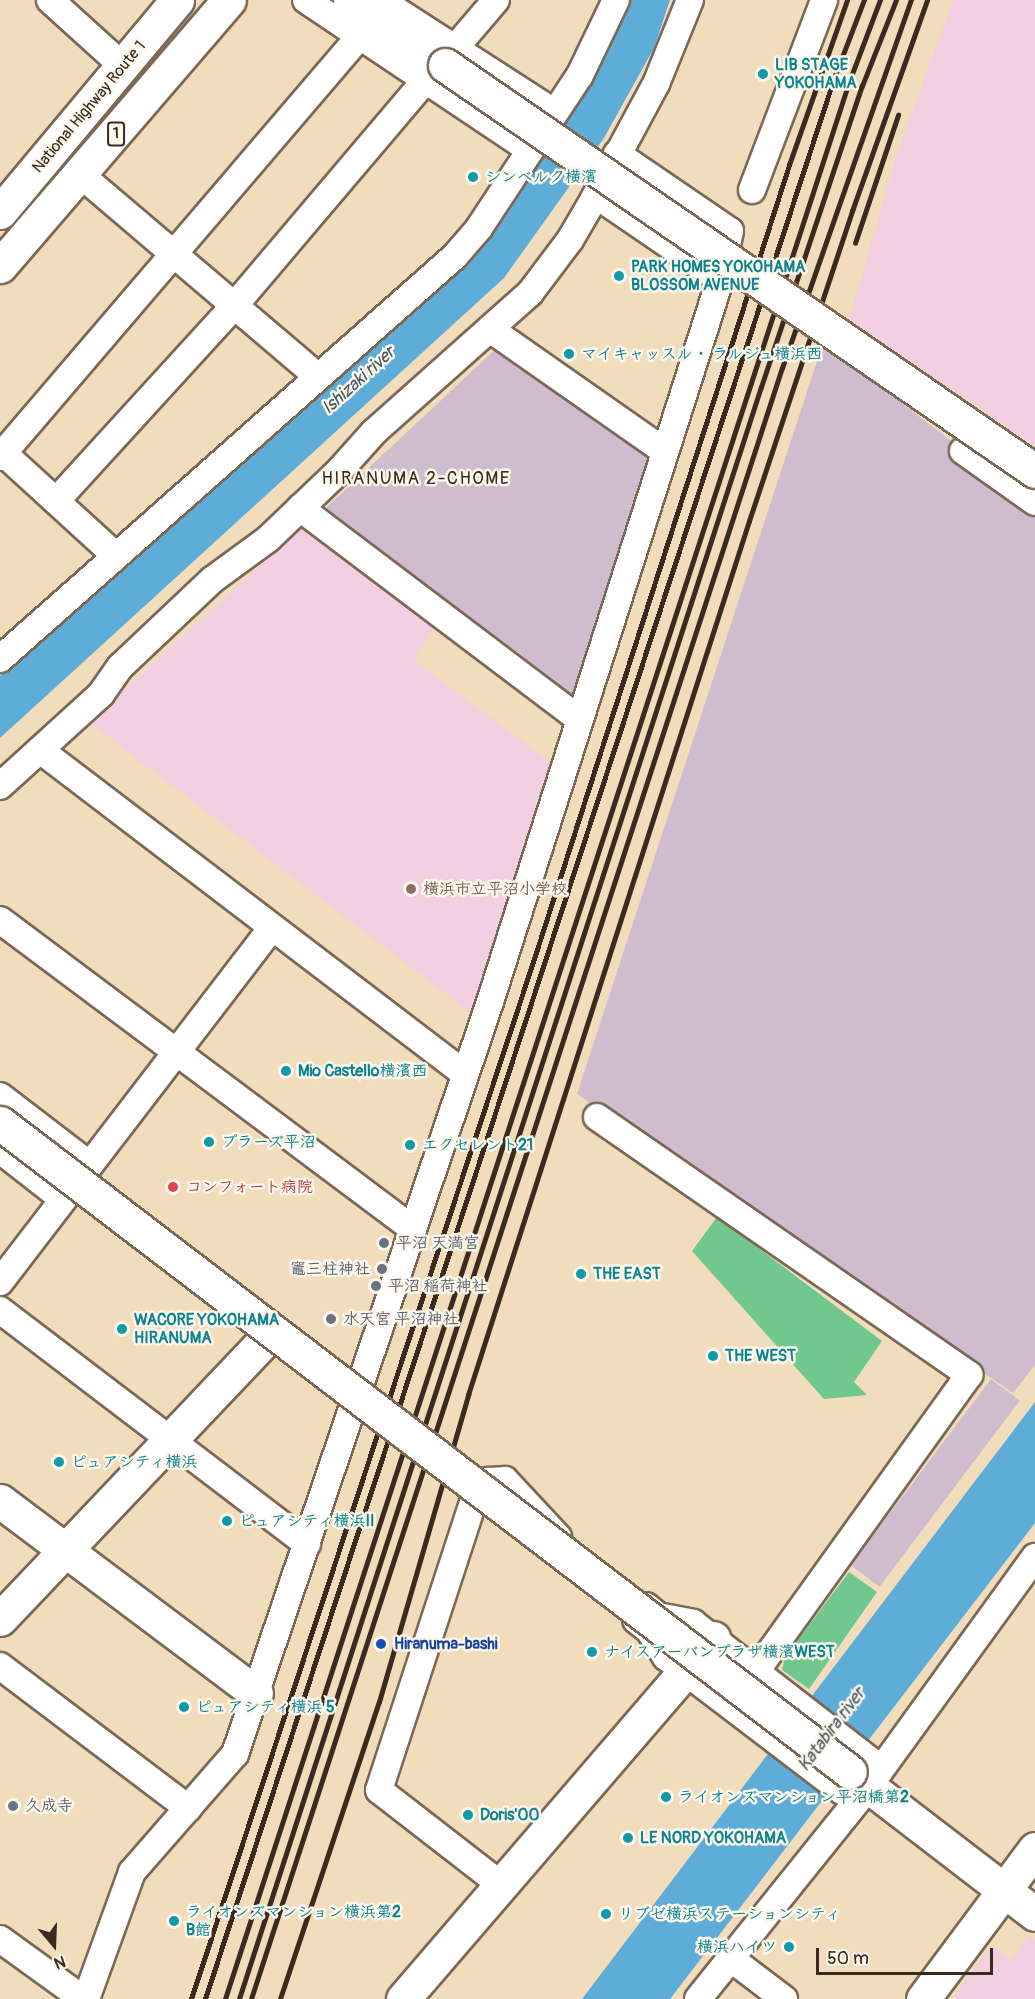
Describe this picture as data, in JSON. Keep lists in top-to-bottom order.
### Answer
{
  "streets": {
    "main road": ["National Highway Route 1", "1"]
  },
  "districts": ["HIRANUMA 2-CHOME"],
  "water": ["Ishizaki river", "Katabira river"],
  "places": [
    "LIB STAGE YOKOHAMA",
    "シンベルク横濱",
    "PARK HOMES YOKOHAMA BLOSSOM AVENUE",
    "マイキャッスル・ ラルジュ横浜西",
    "横浜市立平沼小学校",
    "Mio Castello横濱西",
    "プラーズ平沼",
    "エクセレント21",
    "コンフォート病院",
    "平沼 天満宮",
    "竈三柱神社",
    "THE EAST",
    "平沼 稲荷神社",
    "水天宮 平沼神社",
    "WACORE YOKOHAMA HIRANUMA",
    "THE WEST",
    "ピュアシティ横浜",
    "ピュアシティ横浜II",
    "Hiranuma-bashi",
    "ナイスアーバンプラザ横濱WEST",
    "ピュアシティ横浜 5",
    "ライオンズマンション平沼橋第2",
    "久成寺",
    "Doris'00",
    "LE NORD YOKOHAMA",
    "リブゼ横浜ステーションシティ",
    "ライオンズマンション横浜第2 B館",
    "横浜ハイツ"
  ],
  "scale_bar": "50 m",
  "north": "bottom"
}
